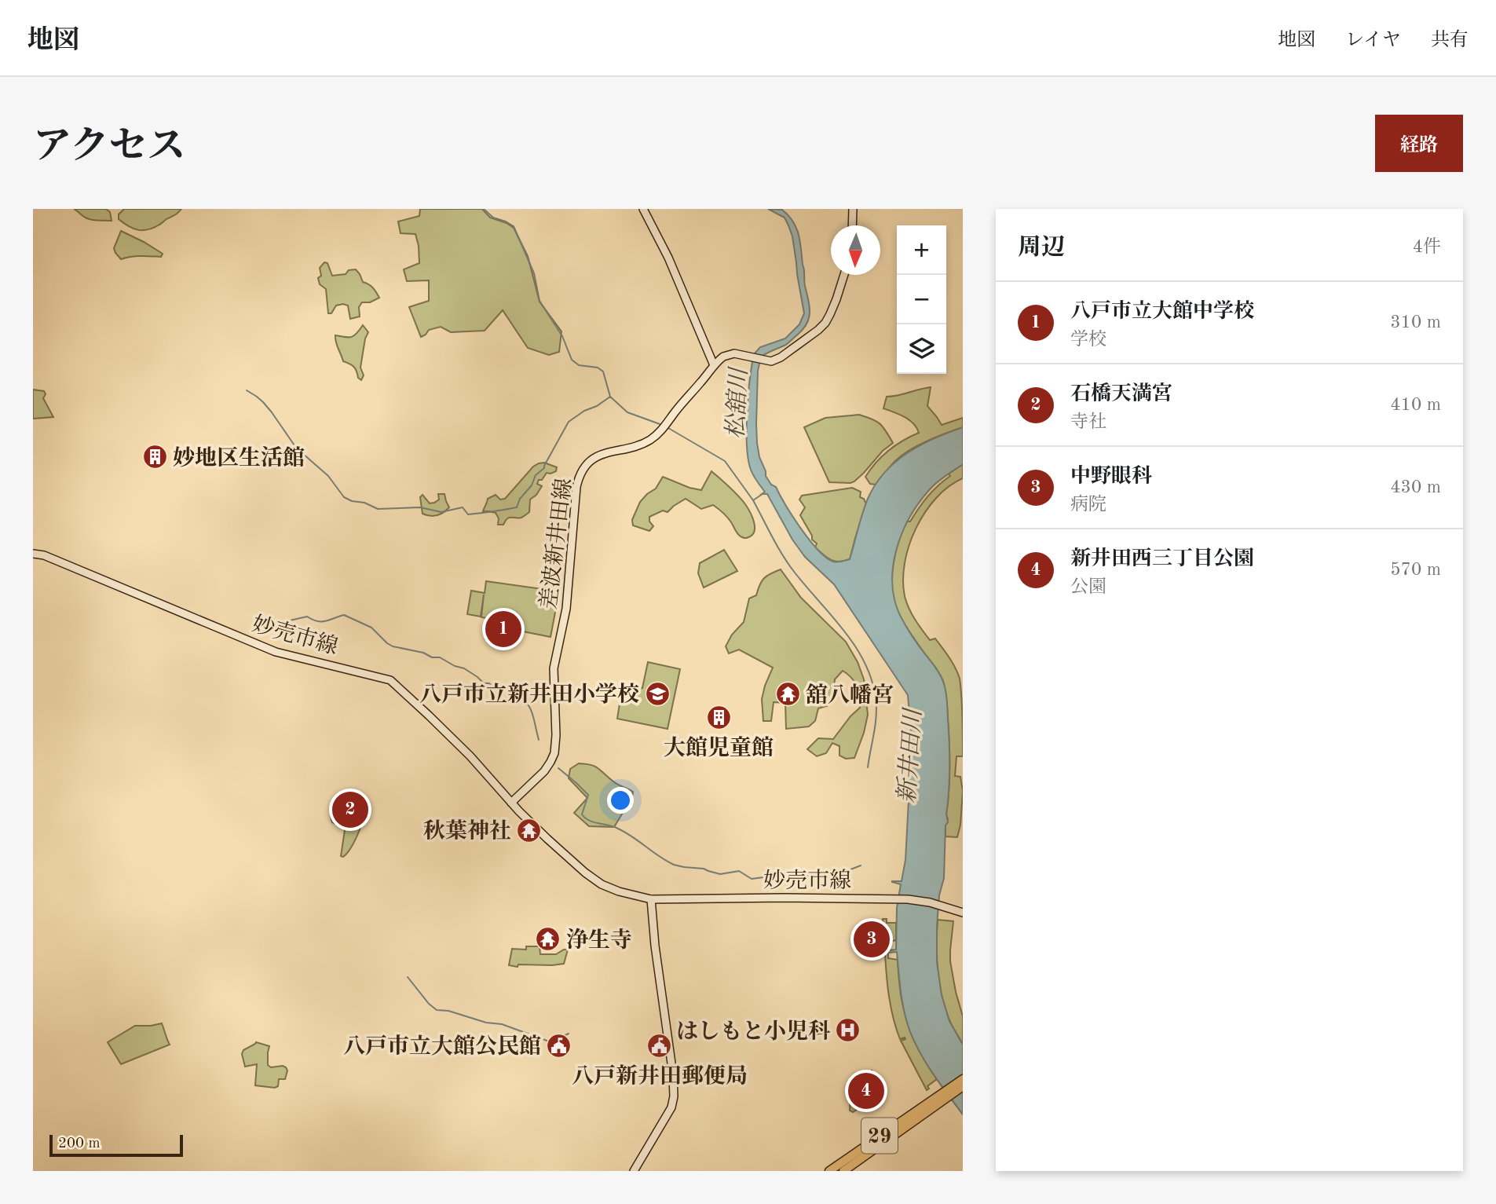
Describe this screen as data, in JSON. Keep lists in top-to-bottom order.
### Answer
{
  "streets": {
    "main road": ["差波新井田線", "妙売市線", "29"]
  },
  "crossings": [
    ["差波新井田線", "妙売市線"]
  ],
  "water": ["松舘川", "新井田川"],
  "places": {
    "building": ["妙地区生活館", "大館児童館"],
    "school or university": ["八戸市立新井田小学校"],
    "temple": ["舘八幡宮", "秋葉神社", "浄生寺"],
    "hospital": ["はしもと小児科"],
    "public building": ["八戸市立大館公民館", "八戸新井田郵便局"]
  },
  "scale_bar": "200 m",
  "north": "bottom",
  "page": {
    "header": "地図",
    "nav": ["地図", "レイヤ", "共有"],
    "title": "アクセス",
    "buttons": "経路",
    "heading": ["周辺", "4件"],
    "map_buttons": ["+", "−"],
    "list": [
      {
        "mark": "1",
        "name": "八戸市立大館中学校",
        "note": "学校",
        "value": "310 m"
      },
      {
        "mark": "2",
        "name": "石橋天満宮",
        "note": "寺社",
        "value": "410 m"
      },
      {
        "mark": "3",
        "name": "中野眼科",
        "note": "病院",
        "value": "430 m"
      },
      {
        "mark": "4",
        "name": "新井田西三丁目公園",
        "note": "公園",
        "value": "570 m"
      }
    ],
    "pins": [
      "1",
      "2",
      "3",
      "4"
    ],
    "scale": "200 m"
  }
}
